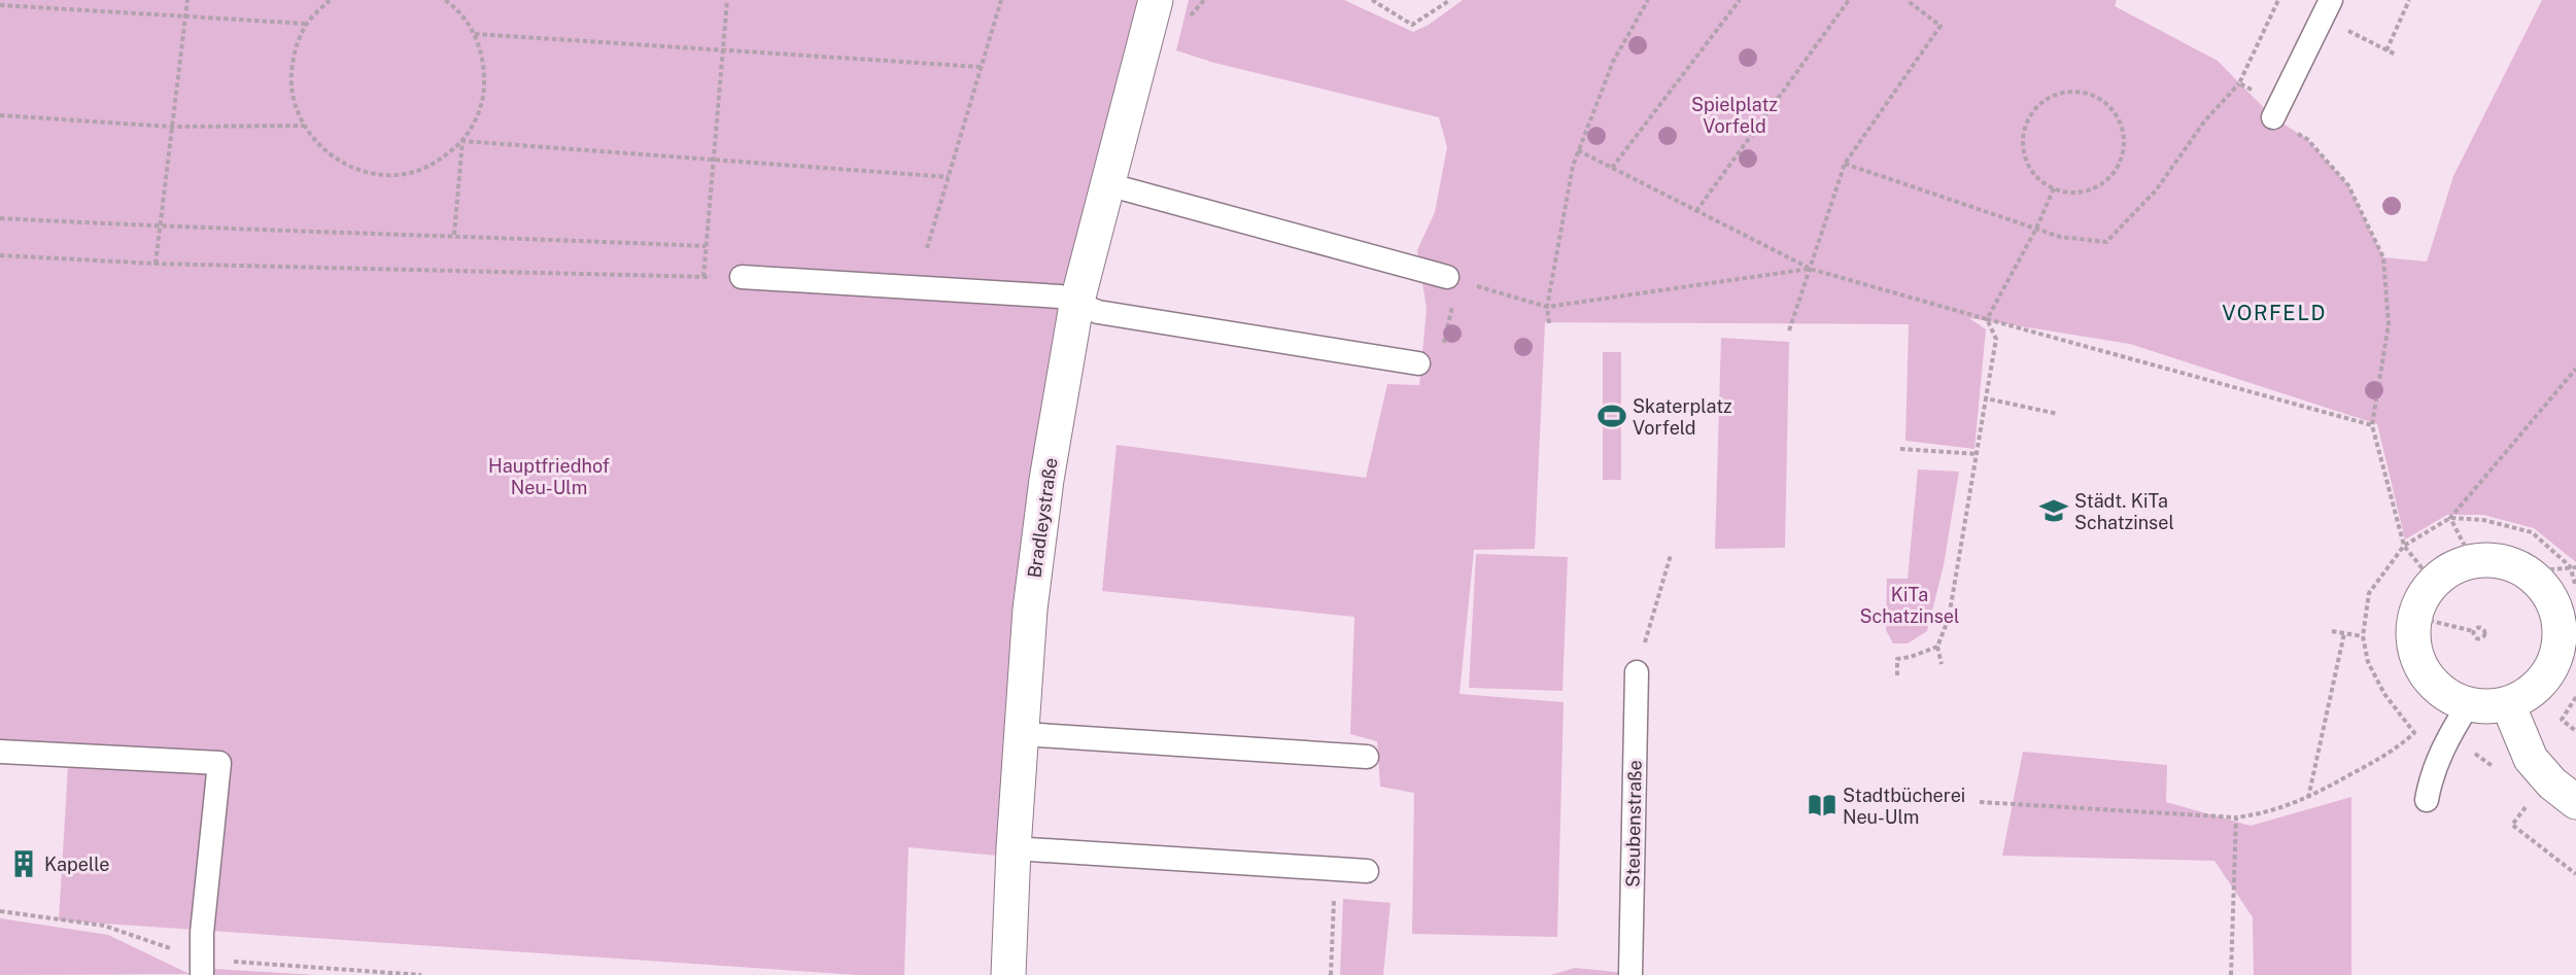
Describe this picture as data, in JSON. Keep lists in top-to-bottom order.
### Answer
{
  "streets": {
    "street": ["Bradleystraße"],
    "lane": ["Steubenstraße"]
  },
  "districts": ["VORFELD"],
  "parks": ["Spielplatz Vorfeld", "Hauptfriedhof Neu-Ulm", "KiTa Schatzinsel"],
  "places": {
    "sports": ["Skaterplatz Vorfeld"],
    "school or university": ["Städt. KiTa Schatzinsel"],
    "library": ["Stadtbücherei Neu-Ulm"],
    "building": ["Kapelle"]
  }
}
